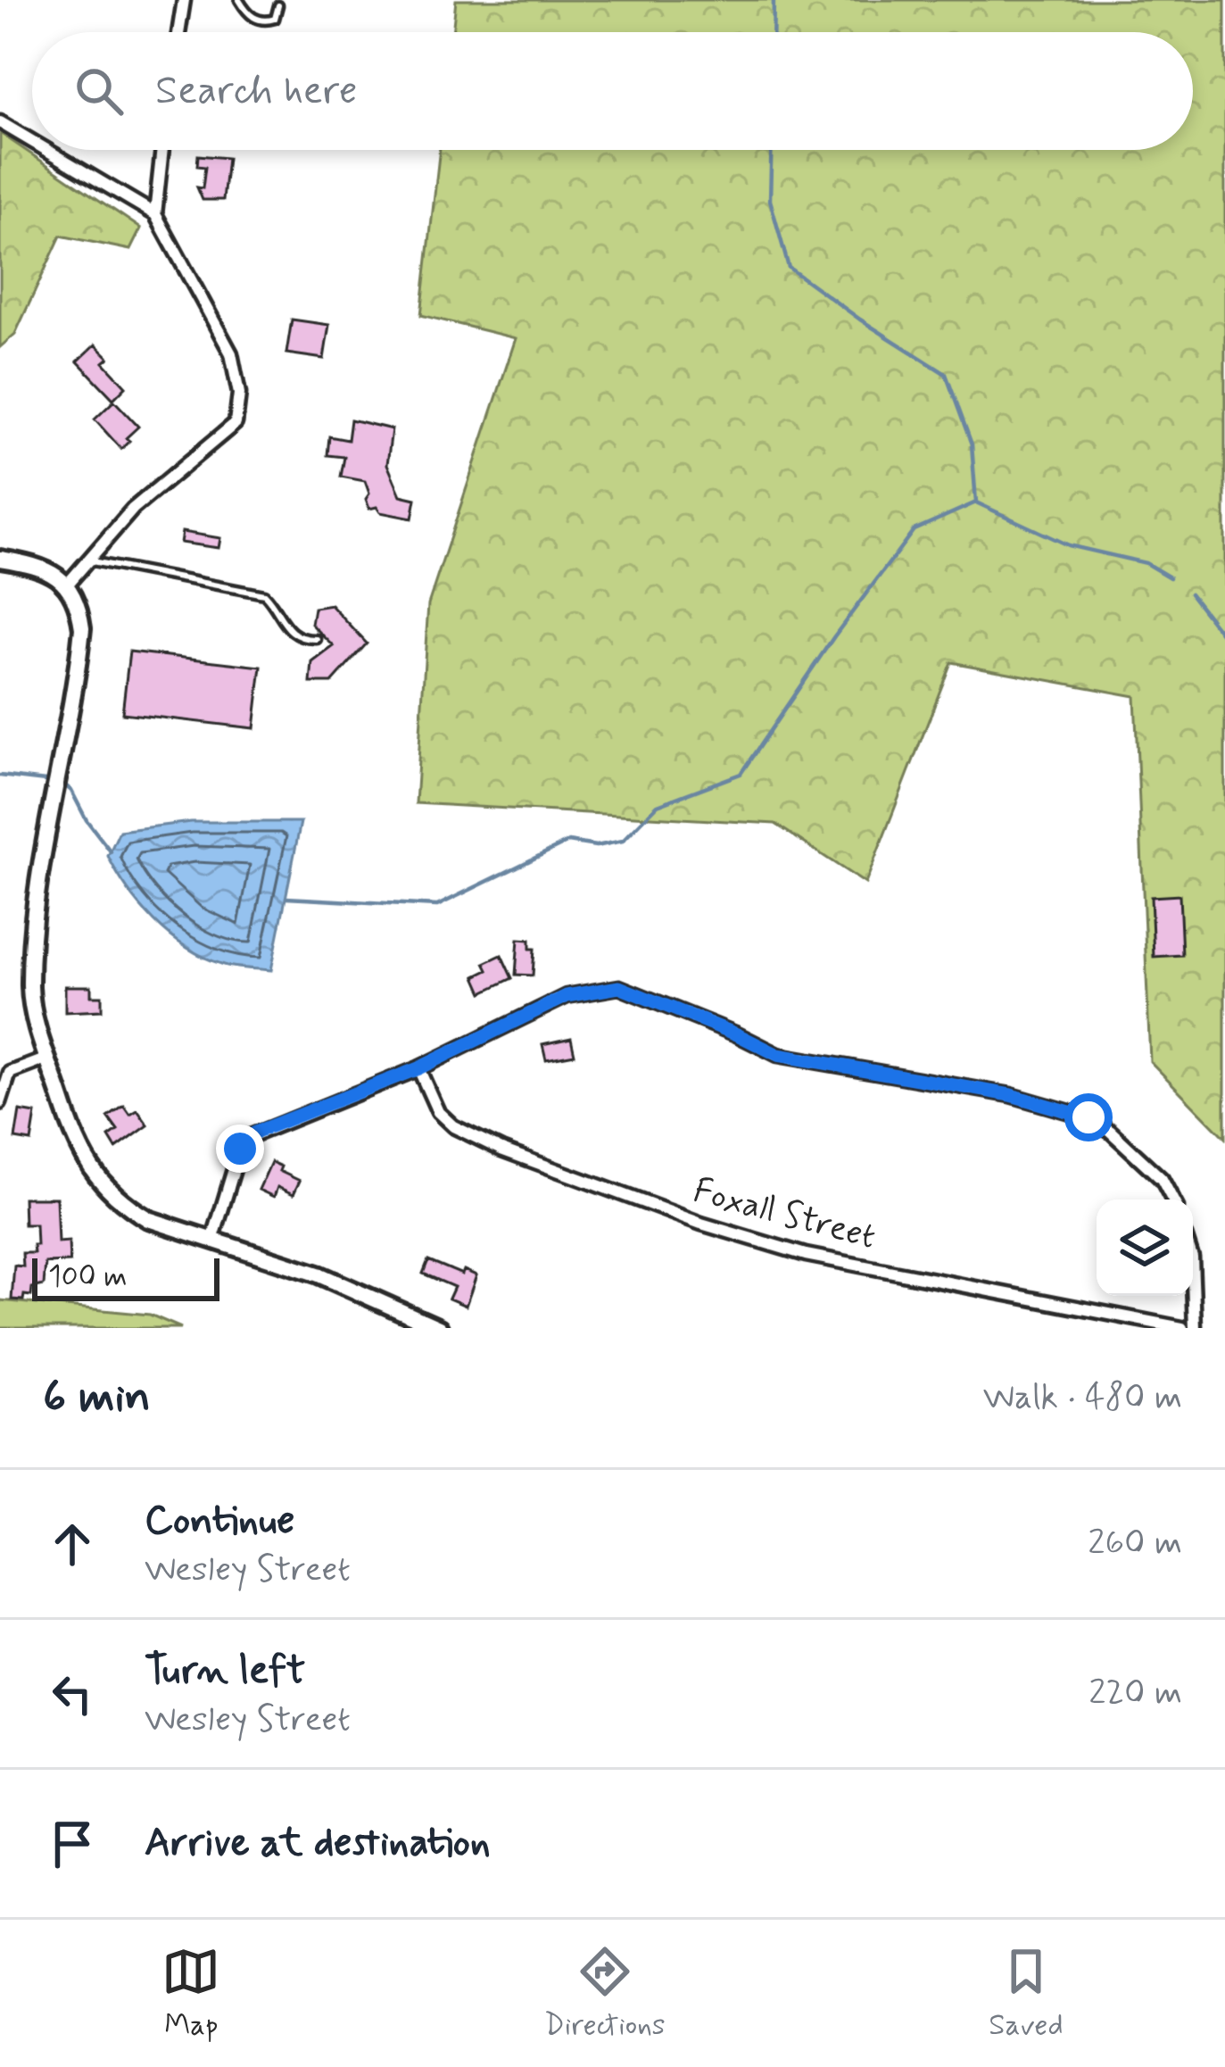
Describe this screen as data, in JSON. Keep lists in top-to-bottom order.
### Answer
{
  "streets": {
    "street": ["Foxall Street"]
  },
  "scale_bar": "100 m",
  "page": {
    "search": "Search here",
    "scale": "100 m",
    "heading": ["6 min", "Walk · 480 m"],
    "list": [
      ["Continue", "Wesley Street", "260 m"],
      ["Turn left", "Wesley Street", "220 m"],
      "Arrive at destination"
    ],
    "nav": ["Map", "Directions", "Saved"]
  }
}
